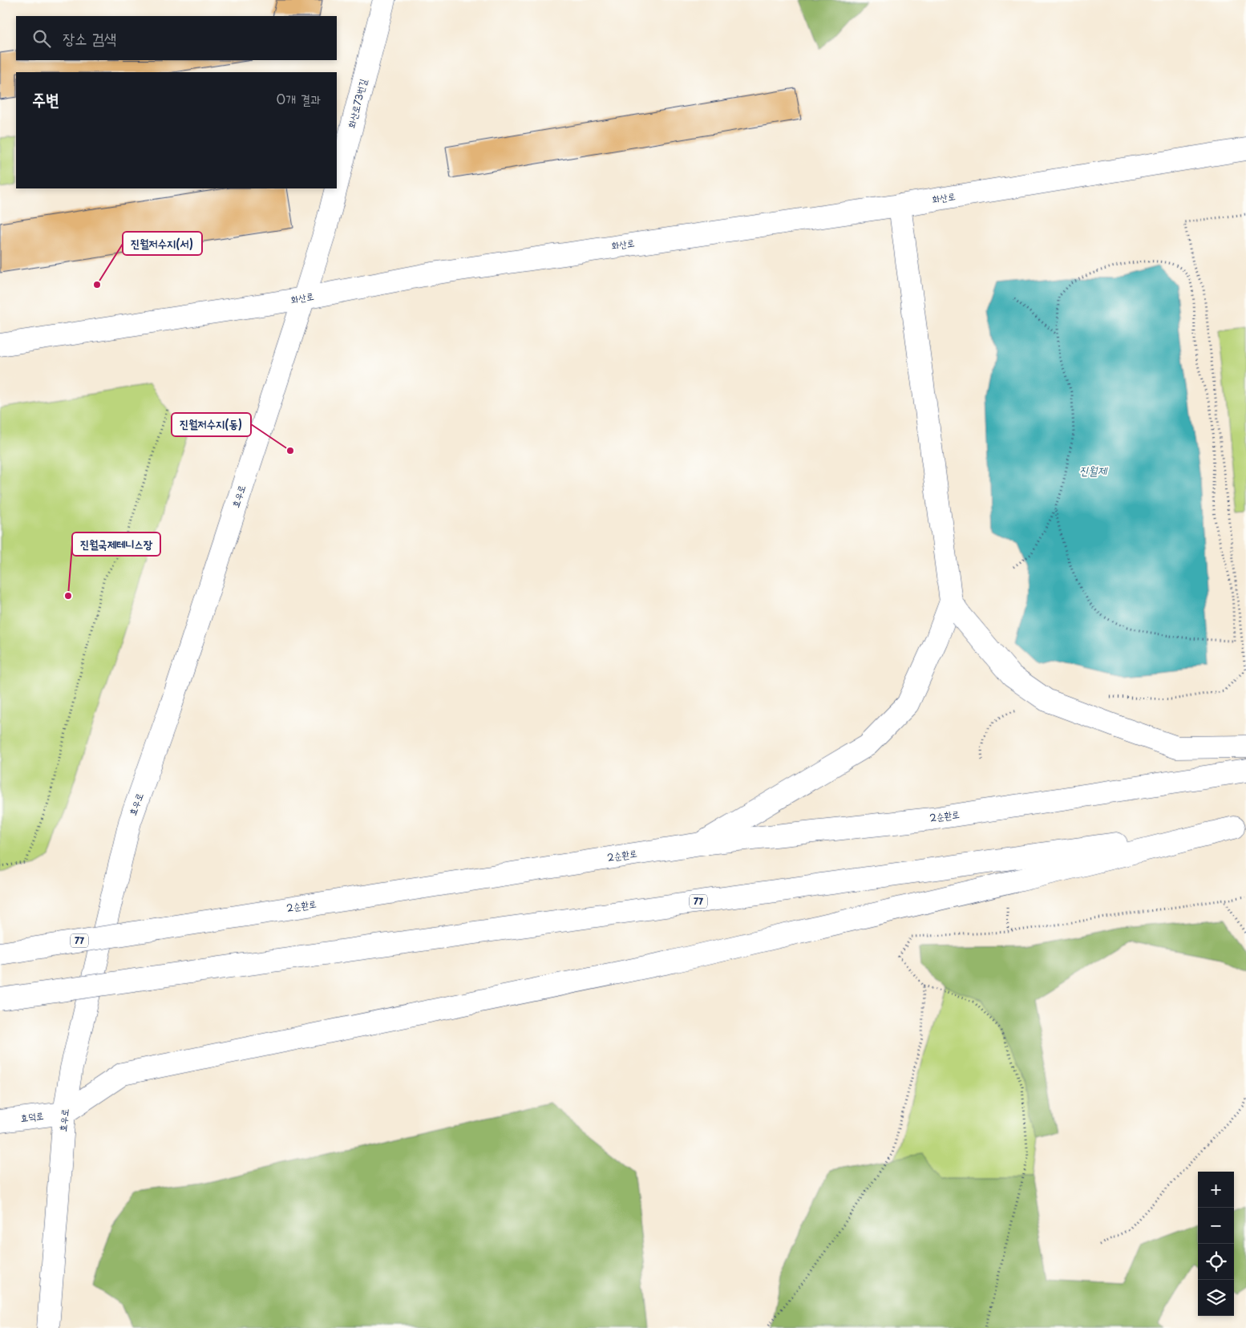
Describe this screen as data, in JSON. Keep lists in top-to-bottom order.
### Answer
{
  "streets": {
    "main road": [
      "화산로73번길",
      "화산로",
      "효우로",
      "2순환로",
      "77",
      "효덕로"
    ]
  },
  "crossings": [
    ["화산로73번길", "화산로"],
    ["화산로73번길", "효우로"],
    ["화산로", "효우로"],
    ["효우로", "효덕로"]
  ],
  "water": ["진월제"],
  "places": ["진월저수지(서)", "진월저수지(동)", "진월국제테니스장"],
  "page": {
    "search": "장소 검색",
    "heading": ["주변", "0개 결과"],
    "map_buttons": ["+", "−"]
  }
}
